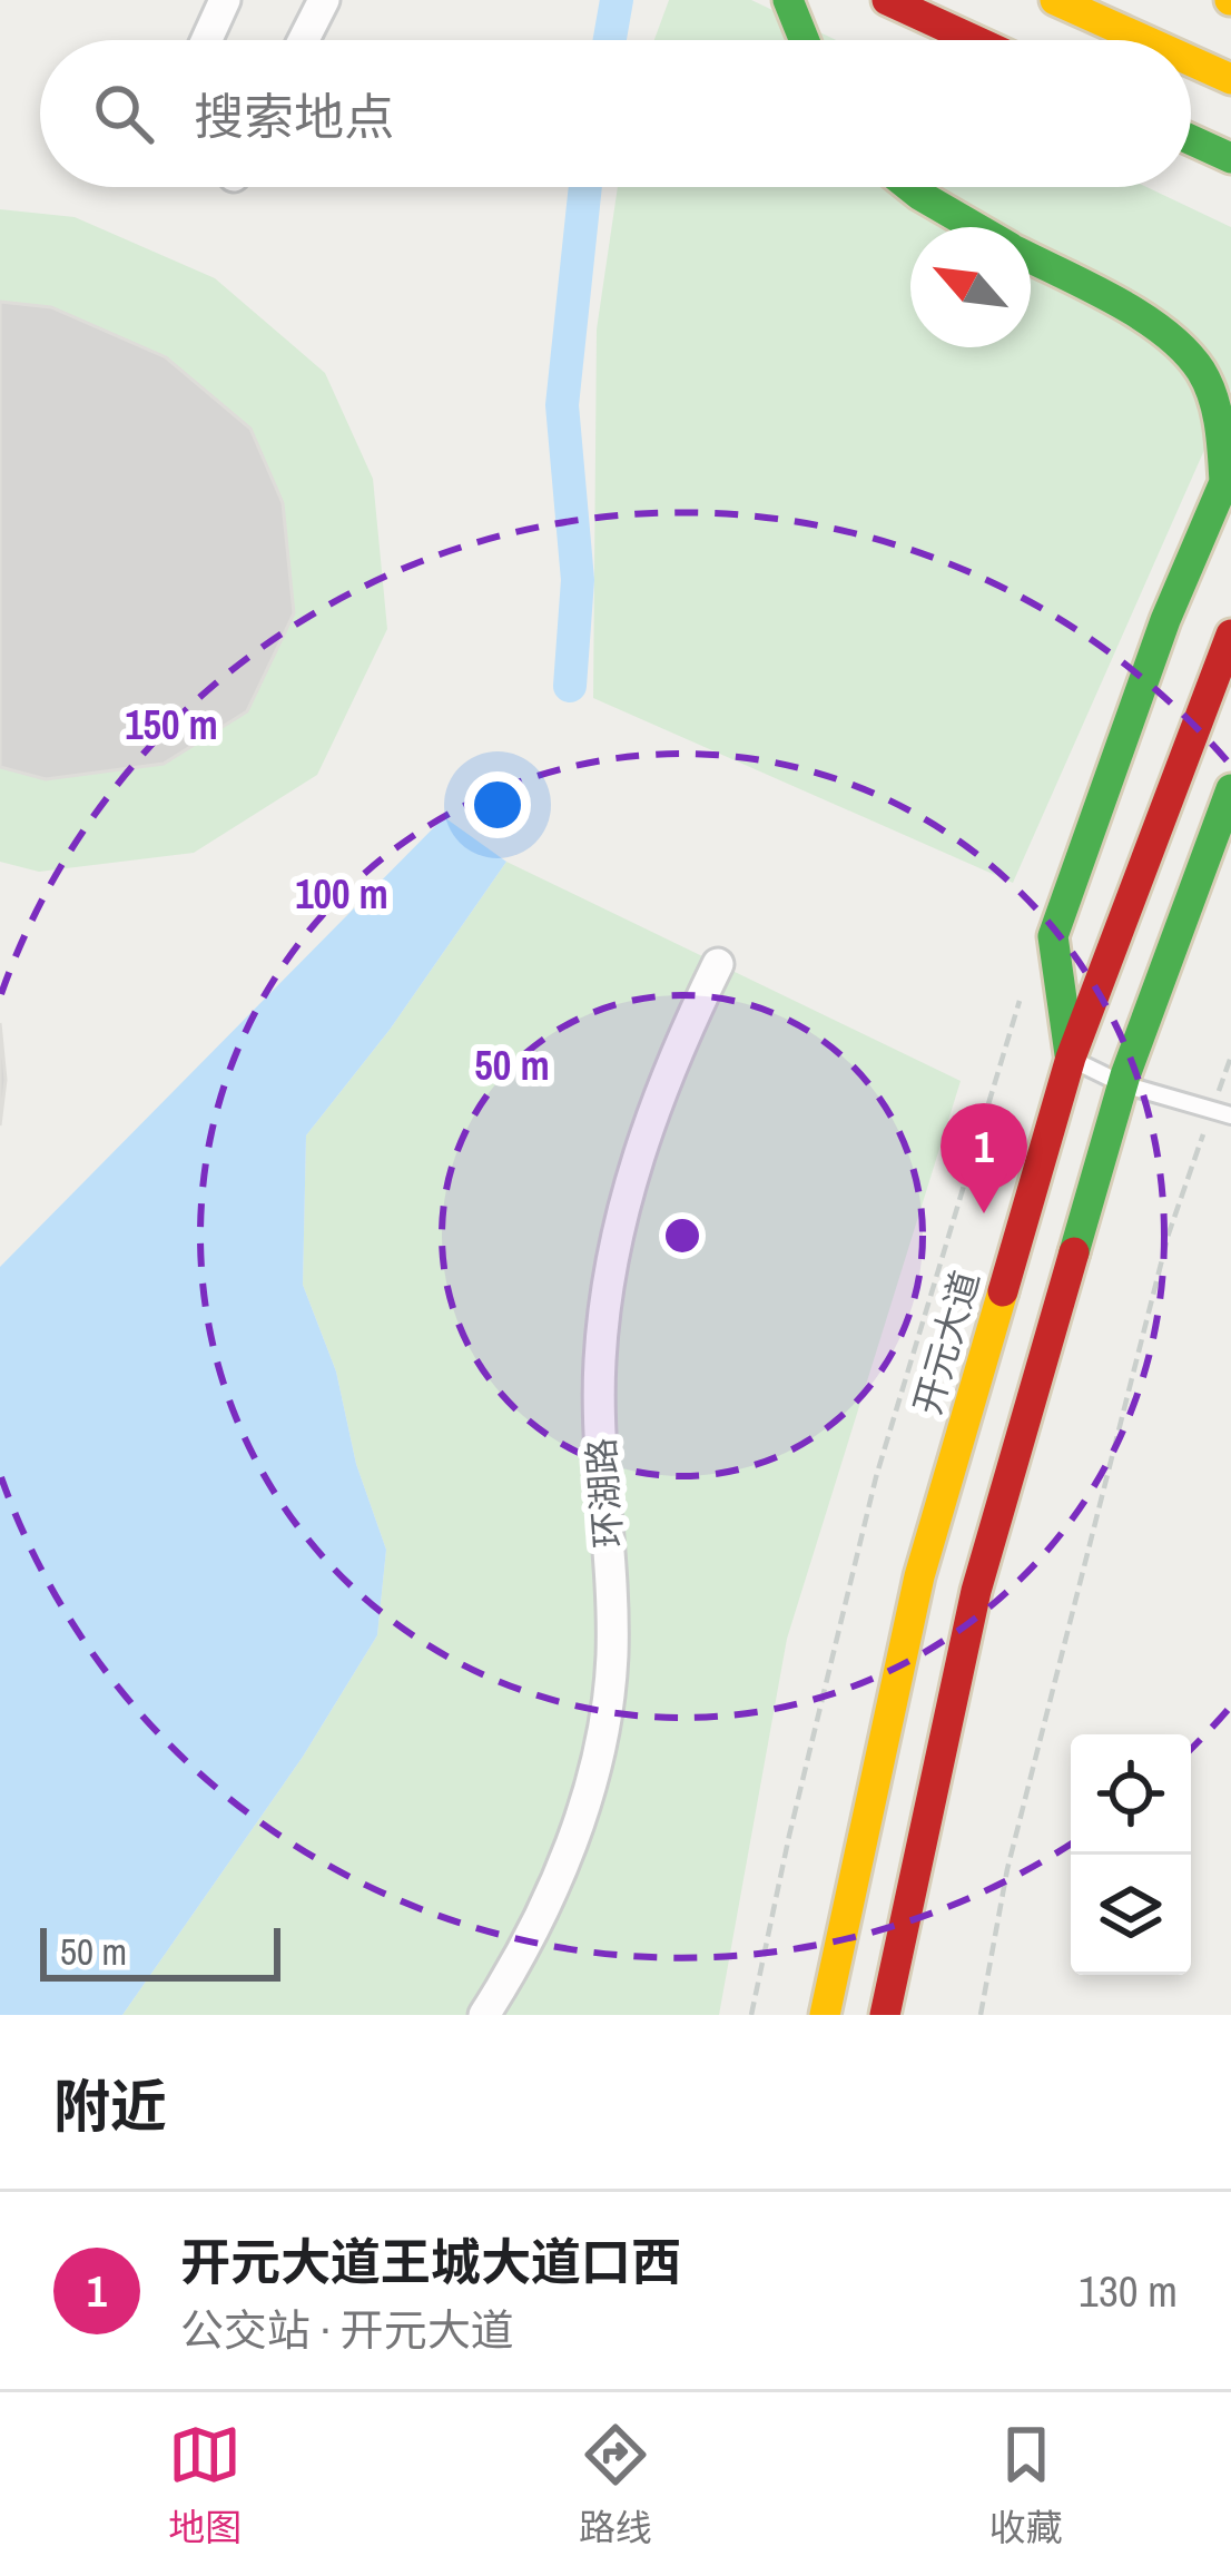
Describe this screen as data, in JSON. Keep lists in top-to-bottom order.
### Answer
{
  "streets": {
    "main road": ["开元大道"],
    "street": ["环湖路"]
  },
  "scale_bar": "50 m",
  "north": "top left",
  "page": {
    "search": "搜索地点",
    "pins": "1",
    "scale": "50 m",
    "heading": "附近",
    "list": [
      {
        "mark": "1",
        "name": "开元大道王城大道口西",
        "note": "公交站 · 开元大道",
        "value": "130 m"
      }
    ],
    "nav": ["地图", "路线", "收藏"]
  },
  "rings": ["150 m", "100 m", "50 m"]
}
